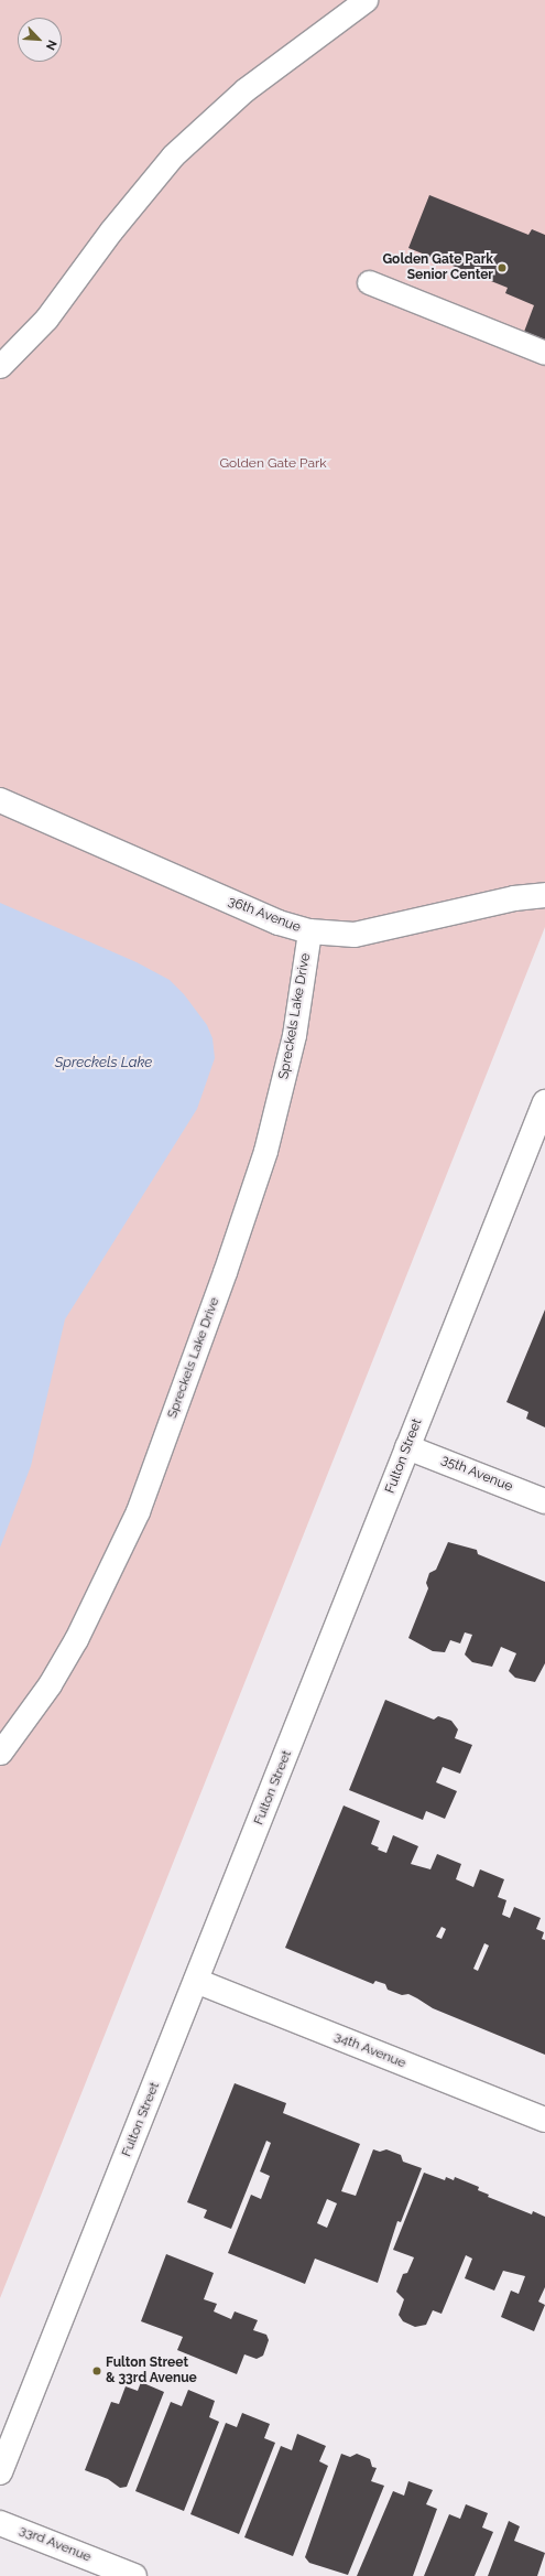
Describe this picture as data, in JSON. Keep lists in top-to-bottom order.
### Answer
{
  "streets": {
    "main road": [
      "36th Avenue",
      "Fulton Street",
      "35th Avenue",
      "34th Avenue",
      "33rd Avenue"
    ],
    "lane": ["Spreckels Lake Drive"]
  },
  "crossings": [
    ["36th Avenue", "Spreckels Lake Drive"],
    ["Fulton Street", "35th Avenue"],
    ["Fulton Street", "34th Avenue"]
  ],
  "water": ["Spreckels Lake"],
  "parks": ["Golden Gate Park"],
  "places": ["Golden Gate Park Senior Center", "Fulton Street & 33rd Avenue"],
  "north": "bottom right"
}
